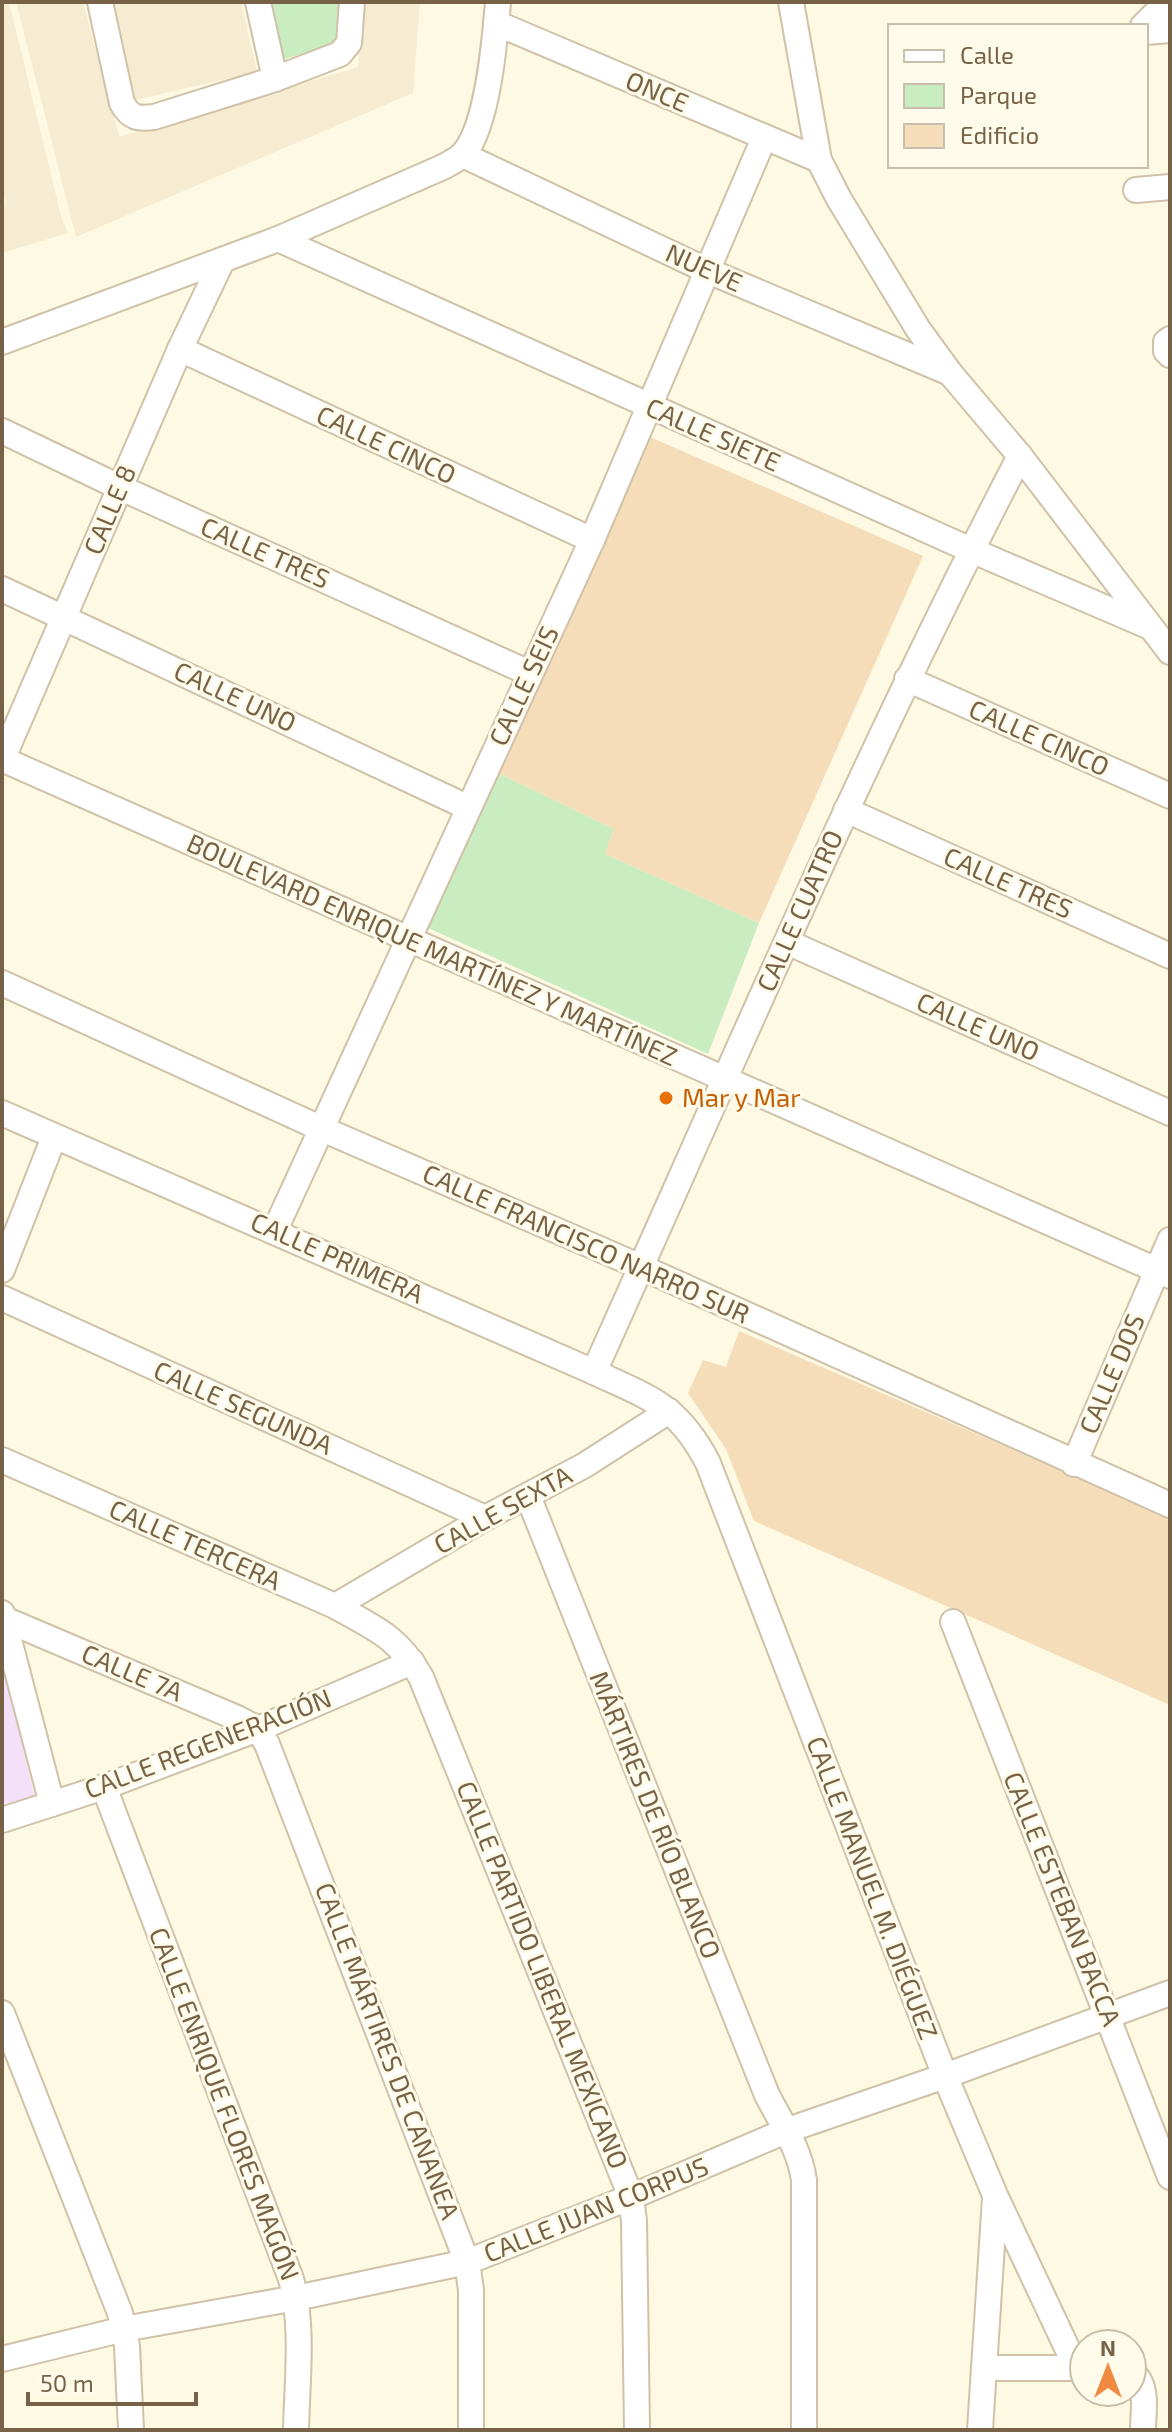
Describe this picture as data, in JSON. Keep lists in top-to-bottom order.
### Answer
{
  "streets": {
    "street": [
      "ONCE",
      "NUEVE",
      "CALLE SIETE",
      "CALLE CINCO",
      "CALLE 8",
      "CALLE TRES",
      "CALLE SEIS",
      "CALLE UNO",
      "CALLE CUATRO",
      "BOULEVARD ENRIQUE MARTÍNEZ Y MARTÍNEZ",
      "CALLE FRANCISCO NARRO SUR",
      "CALLE PRIMERA",
      "CALLE DOS",
      "CALLE SEGUNDA",
      "CALLE SEXTA",
      "CALLE TERCERA",
      "CALLE 7A",
      "CALLE REGENERACIÓN",
      "MÁRTIRES DE RÍO BLANCO",
      "CALLE MANUEL M. DIÉGUEZ",
      "CALLE ESTEBAN BACCA",
      "CALLE PARTIDO LIBERAL MEXICANO",
      "CALLE MÁRTIRES DE CANANEA",
      "CALLE ENRIQUE FLORES MAGÓN",
      "CALLE JUAN CORPUS"
    ]
  },
  "crossings": [
    ["ONCE", "CALLE SEIS"],
    ["NUEVE", "CALLE SEIS"],
    ["CALLE SIETE", "CALLE SEIS"],
    ["CALLE SIETE", "CALLE CUATRO"],
    ["CALLE CINCO", "CALLE 8"],
    ["CALLE CINCO", "CALLE SEIS"],
    ["CALLE CINCO", "CALLE CUATRO"],
    ["CALLE 8", "CALLE TRES"],
    ["CALLE 8", "CALLE UNO"],
    ["CALLE 8", "BOULEVARD ENRIQUE MARTÍNEZ Y MARTÍNEZ"],
    ["CALLE TRES", "CALLE SEIS"],
    ["CALLE TRES", "CALLE CUATRO"],
    ["CALLE SEIS", "CALLE UNO"],
    ["CALLE SEIS", "BOULEVARD ENRIQUE MARTÍNEZ Y MARTÍNEZ"],
    ["CALLE SEIS", "CALLE FRANCISCO NARRO SUR"],
    ["CALLE SEIS", "CALLE PRIMERA"],
    ["CALLE UNO", "CALLE CUATRO"],
    ["CALLE CUATRO", "BOULEVARD ENRIQUE MARTÍNEZ Y MARTÍNEZ"],
    ["CALLE CUATRO", "CALLE FRANCISCO NARRO SUR"],
    ["CALLE CUATRO", "CALLE PRIMERA"],
    ["BOULEVARD ENRIQUE MARTÍNEZ Y MARTÍNEZ", "CALLE DOS"],
    ["CALLE FRANCISCO NARRO SUR", "CALLE DOS"],
    ["CALLE PRIMERA", "CALLE SEXTA"],
    ["CALLE PRIMERA", "CALLE MANUEL M. DIÉGUEZ"],
    ["CALLE SEGUNDA", "CALLE SEXTA"],
    ["CALLE SEXTA", "CALLE TERCERA"],
    ["CALLE SEXTA", "MÁRTIRES DE RÍO BLANCO"],
    ["CALLE SEXTA", "CALLE MANUEL M. DIÉGUEZ"],
    ["CALLE TERCERA", "CALLE PARTIDO LIBERAL MEXICANO"],
    ["CALLE 7A", "CALLE REGENERACIÓN"],
    ["CALLE 7A", "CALLE MÁRTIRES DE CANANEA"],
    ["CALLE REGENERACIÓN", "CALLE PARTIDO LIBERAL MEXICANO"],
    ["CALLE REGENERACIÓN", "CALLE MÁRTIRES DE CANANEA"],
    ["CALLE REGENERACIÓN", "CALLE ENRIQUE FLORES MAGÓN"],
    ["MÁRTIRES DE RÍO BLANCO", "CALLE JUAN CORPUS"],
    ["CALLE MANUEL M. DIÉGUEZ", "CALLE JUAN CORPUS"],
    ["CALLE ESTEBAN BACCA", "CALLE JUAN CORPUS"],
    ["CALLE PARTIDO LIBERAL MEXICANO", "CALLE JUAN CORPUS"],
    ["CALLE MÁRTIRES DE CANANEA", "CALLE JUAN CORPUS"],
    ["CALLE ENRIQUE FLORES MAGÓN", "CALLE JUAN CORPUS"]
  ],
  "places": ["Mar y Mar"],
  "legend": ["Calle", "Parque", "Edificio"],
  "scale_bar": "50 m",
  "north": "top"
}
